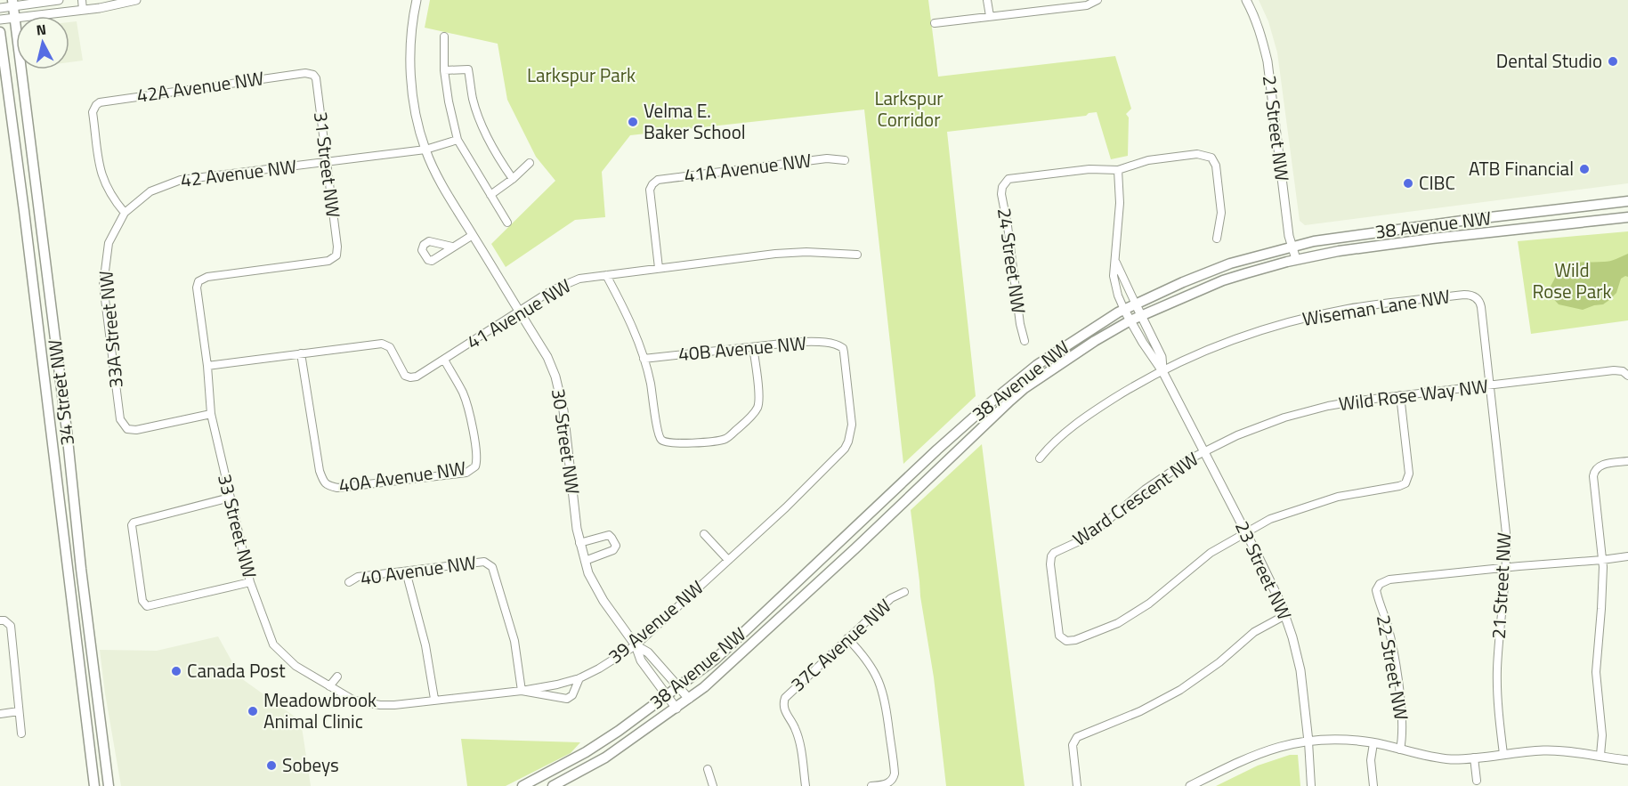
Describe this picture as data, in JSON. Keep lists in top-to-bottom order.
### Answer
{
  "streets": {
    "main road": ["38 Avenue NW", "34 Street NW"],
    "street": [
      "42A Avenue NW",
      "21 Street NW",
      "31 Street NW",
      "41A Avenue NW",
      "42 Avenue NW",
      "24 Street NW",
      "Wiseman Lane NW",
      "41 Avenue NW",
      "33A Street NW",
      "40B Avenue NW",
      "Wild Rose Way NW",
      "30 Street NW",
      "40A Avenue NW",
      "Ward Crescent NW",
      "33 Street NW",
      "40 Avenue NW",
      "23 Street NW",
      "39 Avenue NW",
      "37C Avenue NW",
      "22 Street NW"
    ]
  },
  "crossings": [
    ["42A Avenue NW", "31 Street NW"],
    ["42A Avenue NW", "42 Avenue NW"],
    ["42A Avenue NW", "33A Street NW"],
    ["21 Street NW", "38 Avenue NW"],
    ["21 Street NW", "Wiseman Lane NW"],
    ["21 Street NW", "Wild Rose Way NW"],
    ["21 Street NW", "22 Street NW"],
    ["31 Street NW", "42 Avenue NW"],
    ["31 Street NW", "33 Street NW"],
    ["41A Avenue NW", "41 Avenue NW"],
    ["42 Avenue NW", "33A Street NW"],
    ["42 Avenue NW", "30 Street NW"],
    ["38 Avenue NW", "30 Street NW"],
    ["38 Avenue NW", "23 Street NW"],
    ["24 Street NW", "23 Street NW"],
    ["Wiseman Lane NW", "Wild Rose Way NW"],
    ["Wiseman Lane NW", "23 Street NW"],
    ["41 Avenue NW", "30 Street NW"],
    ["41 Avenue NW", "40A Avenue NW"],
    ["41 Avenue NW", "33 Street NW"],
    ["33A Street NW", "33 Street NW"],
    ["40B Avenue NW", "39 Avenue NW"],
    ["Wild Rose Way NW", "Ward Crescent NW"],
    ["Wild Rose Way NW", "23 Street NW"],
    ["30 Street NW", "39 Avenue NW"],
    ["Ward Crescent NW", "23 Street NW"],
    ["33 Street NW", "39 Avenue NW"],
    ["40 Avenue NW", "39 Avenue NW"]
  ],
  "parks": ["Larkspur Park", "Larkspur Corridor", "Wild Rose Park"],
  "places": [
    "Dental Studio",
    "Velma E. Baker School",
    "ATB Financial",
    "CIBC",
    "Canada Post",
    "Meadowbrook Animal Clinic",
    "Sobeys"
  ],
  "north": "top"
}
